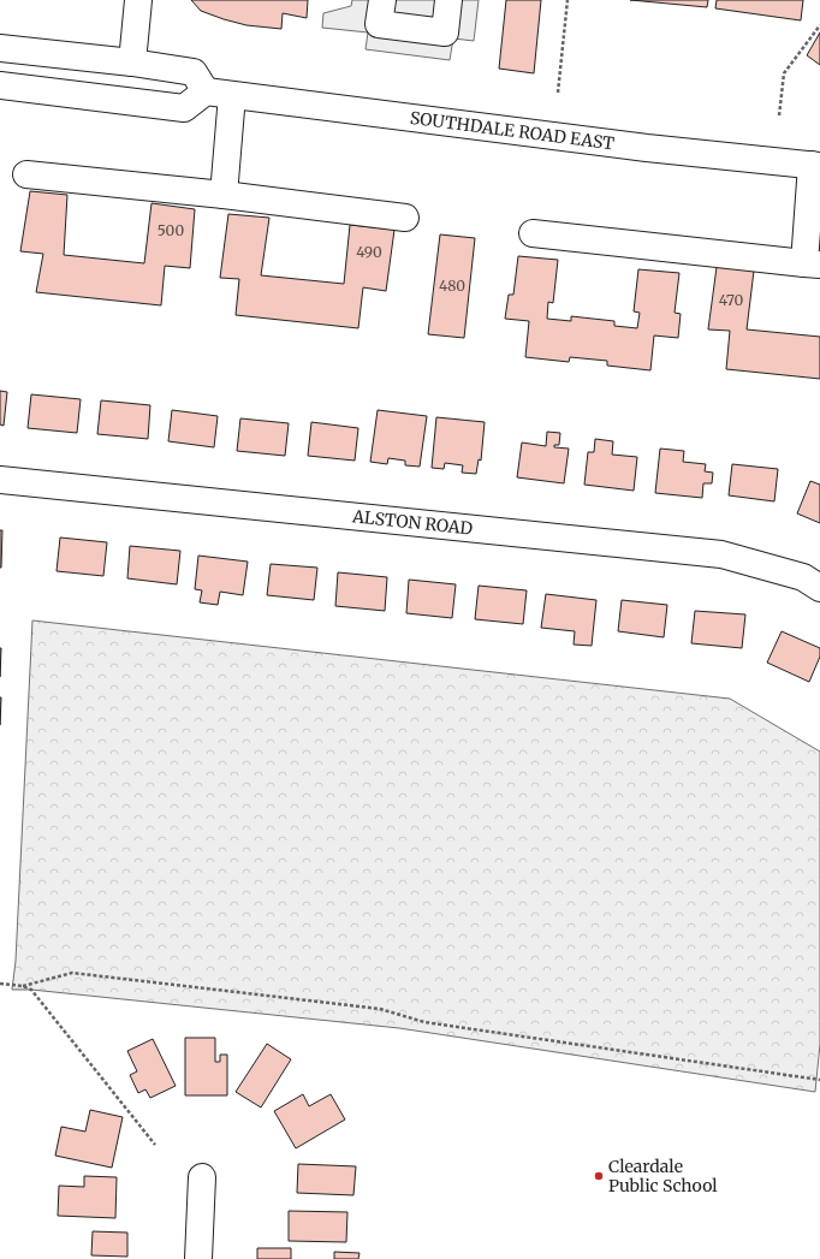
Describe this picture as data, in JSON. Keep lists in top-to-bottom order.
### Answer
{
  "streets": {
    "main road": ["SOUTHDALE ROAD EAST", "ALSTON ROAD"]
  },
  "places": ["Cleardale Public School"],
  "house_numbers": [
    "500",
    "490",
    "480",
    "470"
  ]
}
